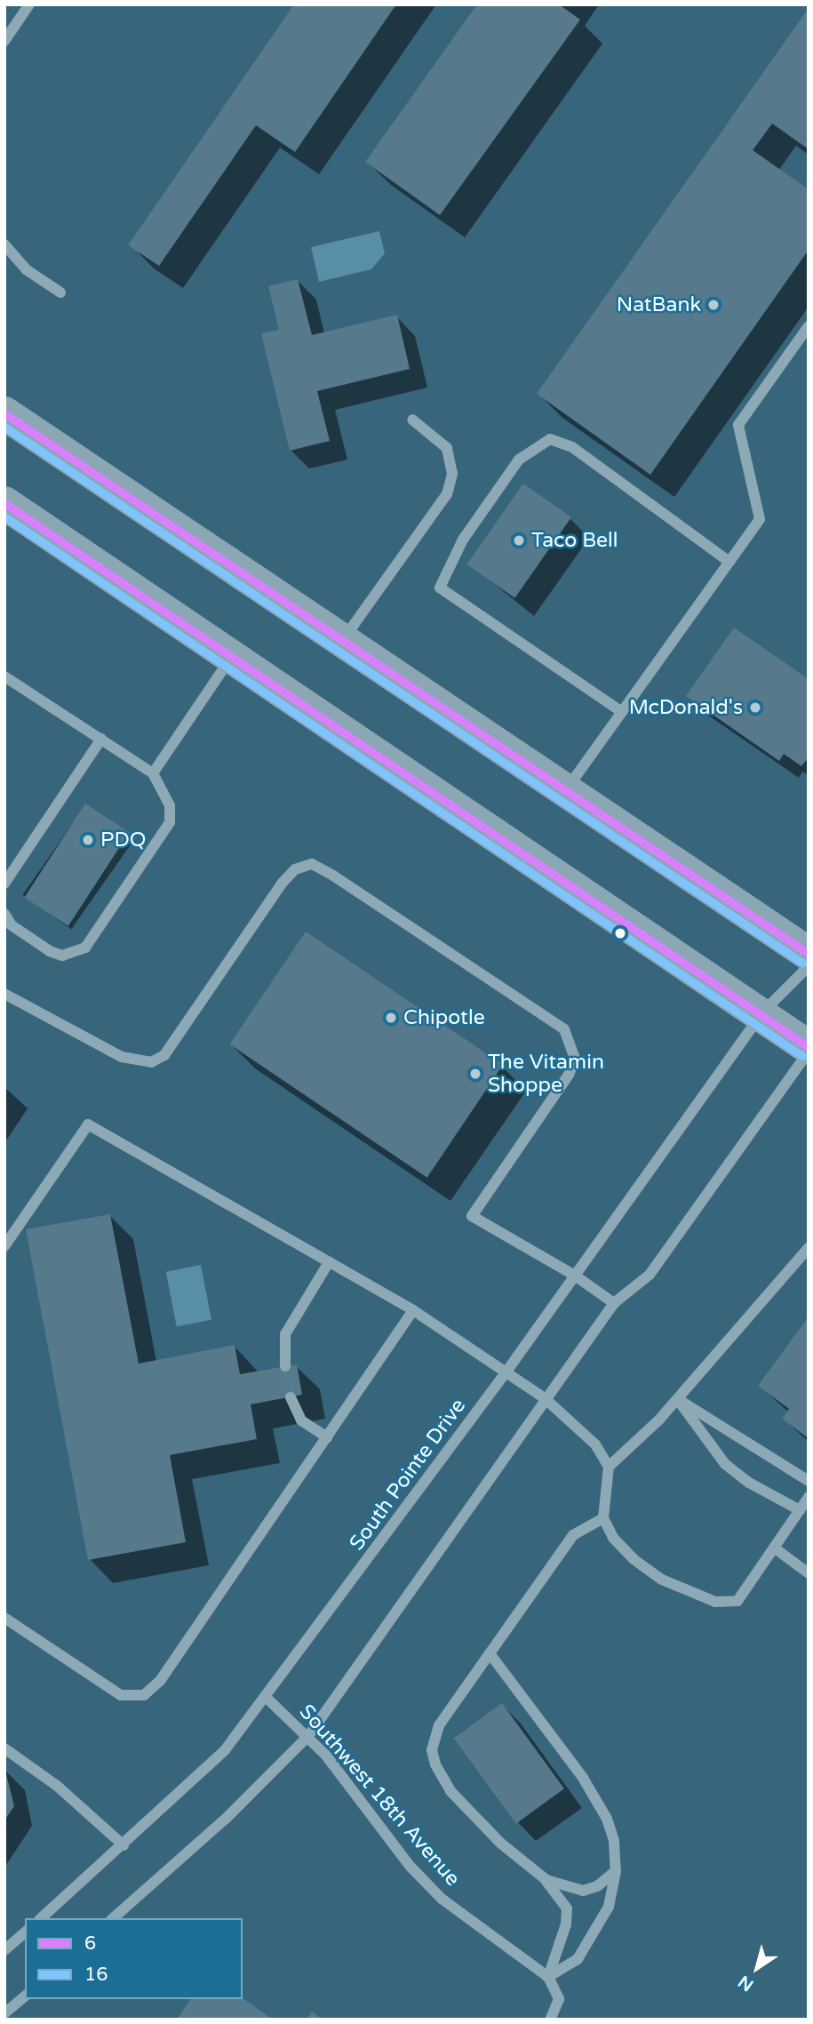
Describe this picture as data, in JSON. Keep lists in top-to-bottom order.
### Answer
{
  "streets": {
    "street": ["South Pointe Drive", "Southwest 18th Avenue"]
  },
  "crossings": [
    ["South Pointe Drive", "Southwest 18th Avenue"]
  ],
  "places": [
    "NatBank",
    "Taco Bell",
    "McDonald's",
    "PDQ",
    "Chipotle",
    "The Vitamin Shoppe"
  ],
  "lines": ["transit line 6", "transit line 16"],
  "legend": ["6", "16"],
  "north": "bottom left"
}
